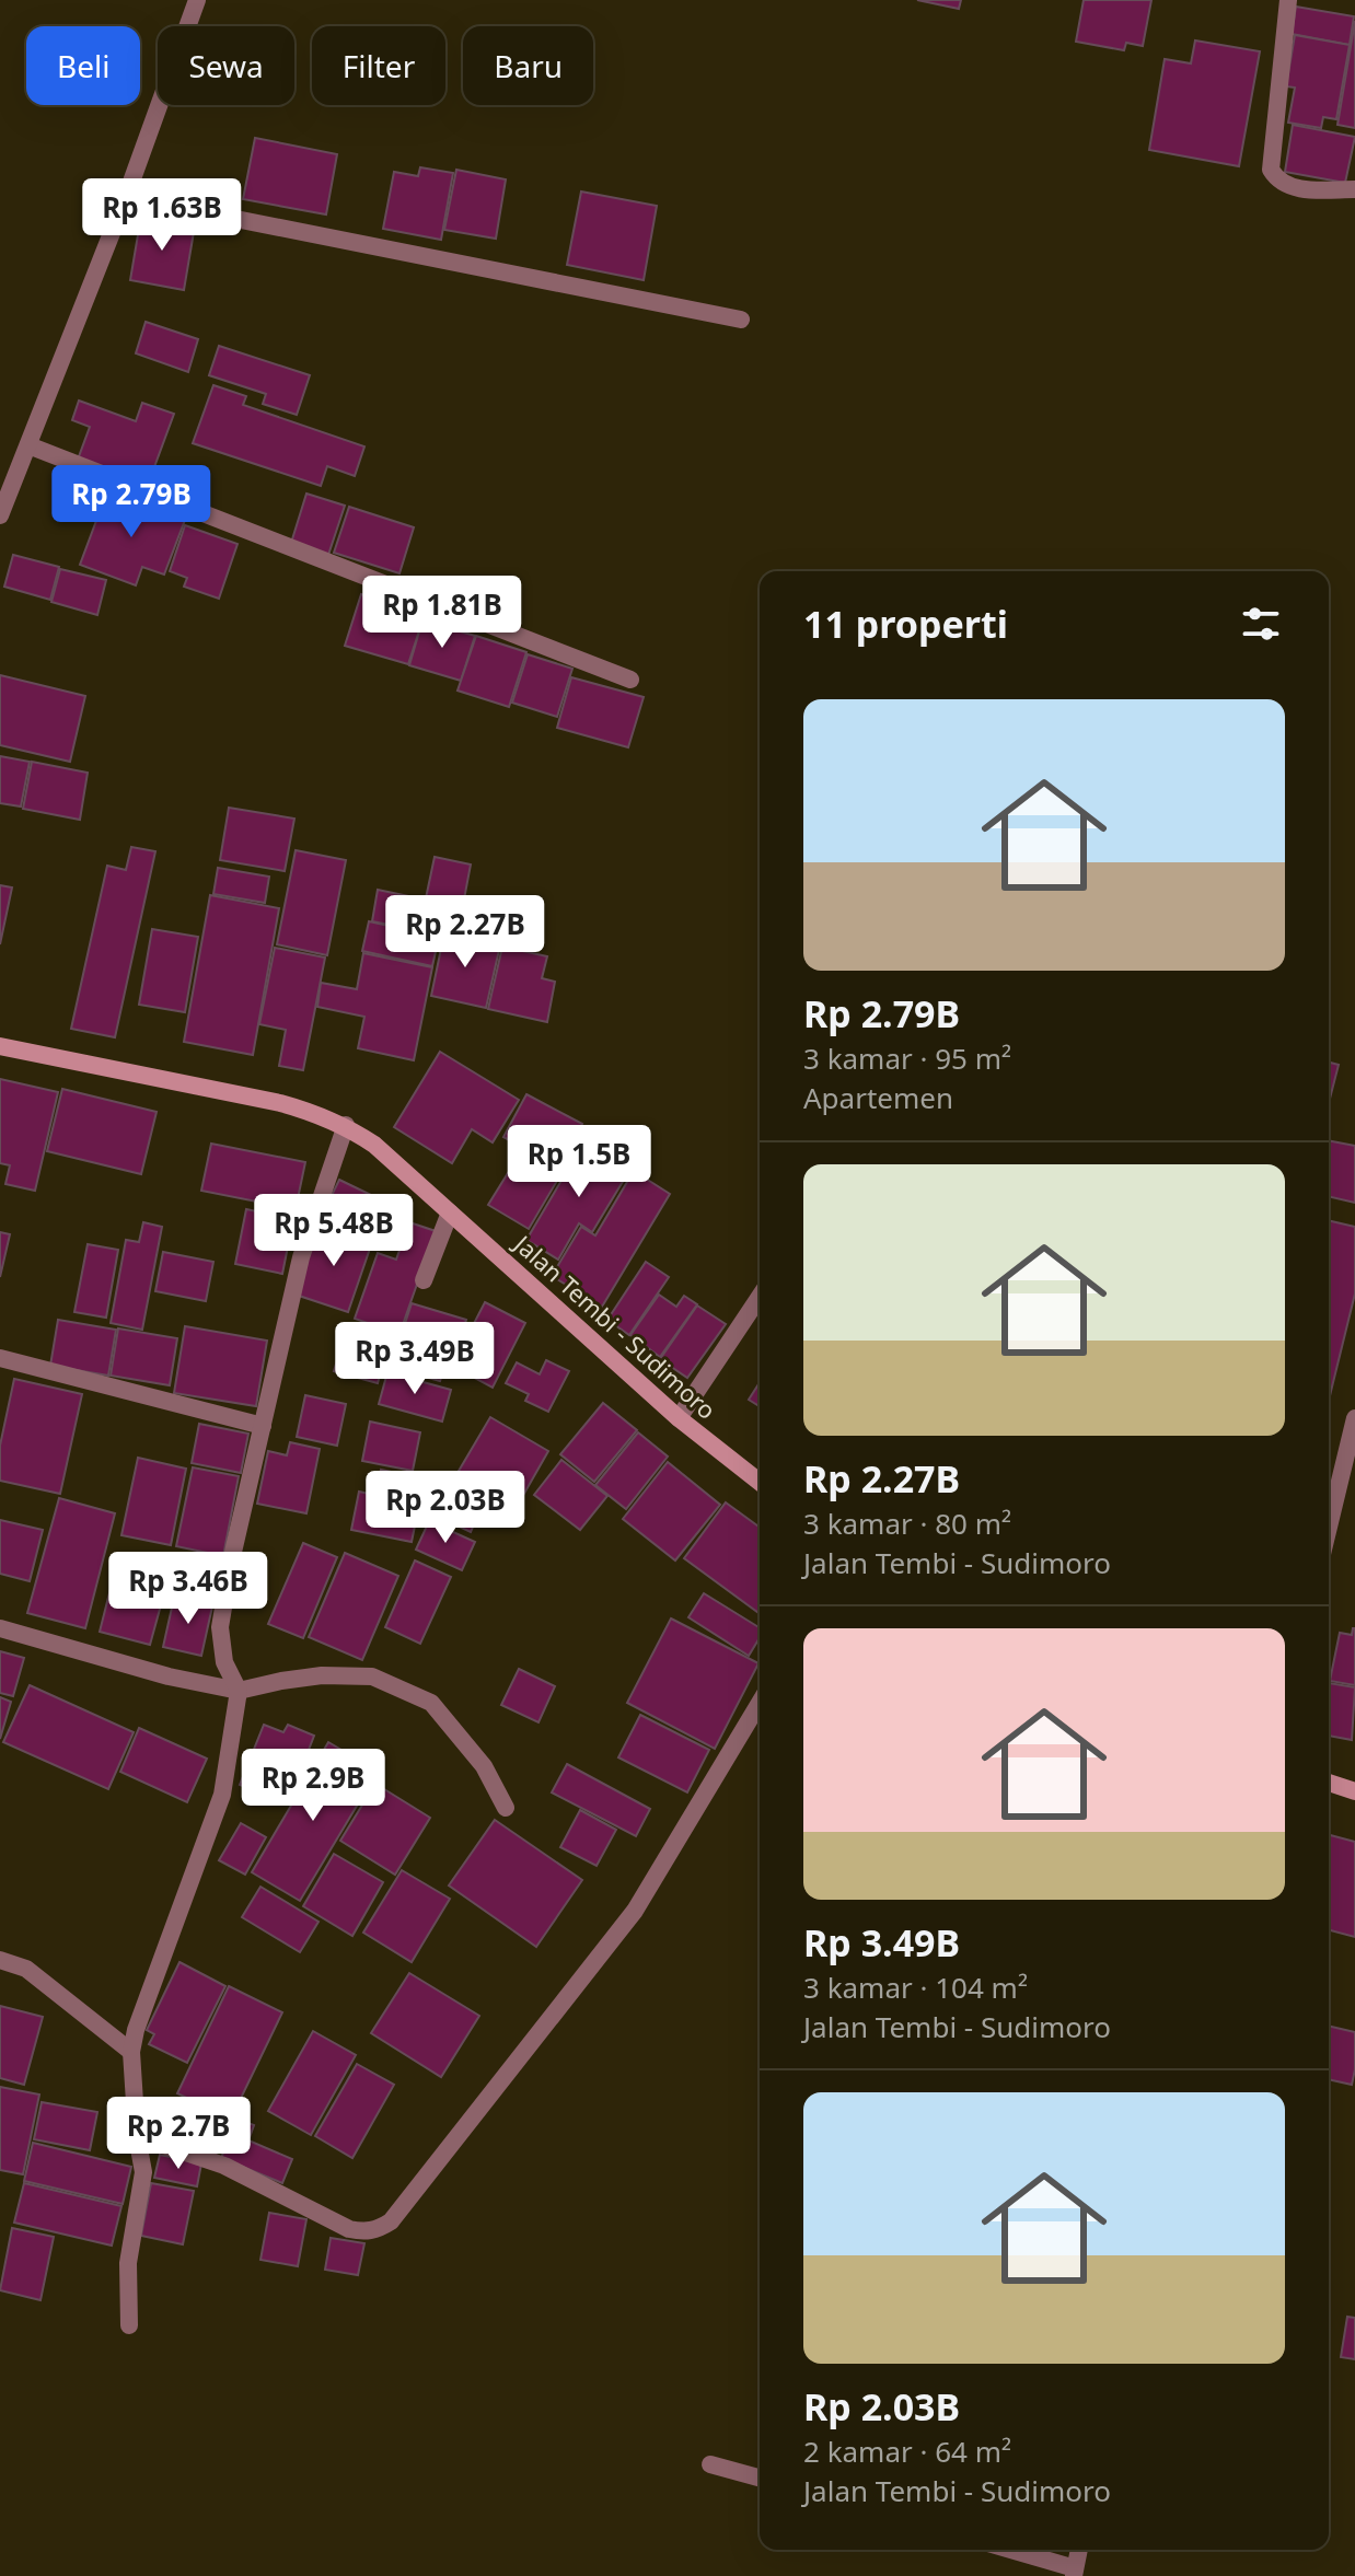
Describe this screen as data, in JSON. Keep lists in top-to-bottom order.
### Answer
{
  "streets": {
    "main road": ["Jalan Tembi - Sudimoro"]
  },
  "page": {
    "chip": [
      "Beli",
      "Sewa",
      "Filter",
      "Baru"
    ],
    "price": [
      "Rp 1.63B",
      "Rp 2.79B",
      "Rp 1.81B",
      "Rp 2.27B",
      "Rp 1.5B",
      "Rp 5.48B",
      "Rp 3.49B",
      "Rp 2.03B",
      "Rp 3.46B",
      "Rp 2.9B",
      "Rp 2.7B"
    ],
    "heading": "11 properti",
    "list": [
      {
        "name": "Rp 2.79B",
        "note": "3 kamar · 95 m² · Apartemen"
      },
      {
        "name": "Rp 2.27B",
        "note": "3 kamar · 80 m² · Jalan Tembi - Sudimoro"
      },
      {
        "name": "Rp 3.49B",
        "note": "3 kamar · 104 m² · Jalan Tembi - Sudimoro"
      },
      {
        "name": "Rp 2.03B",
        "note": "2 kamar · 64 m² · Jalan Tembi - Sudimoro"
      }
    ]
  }
}
